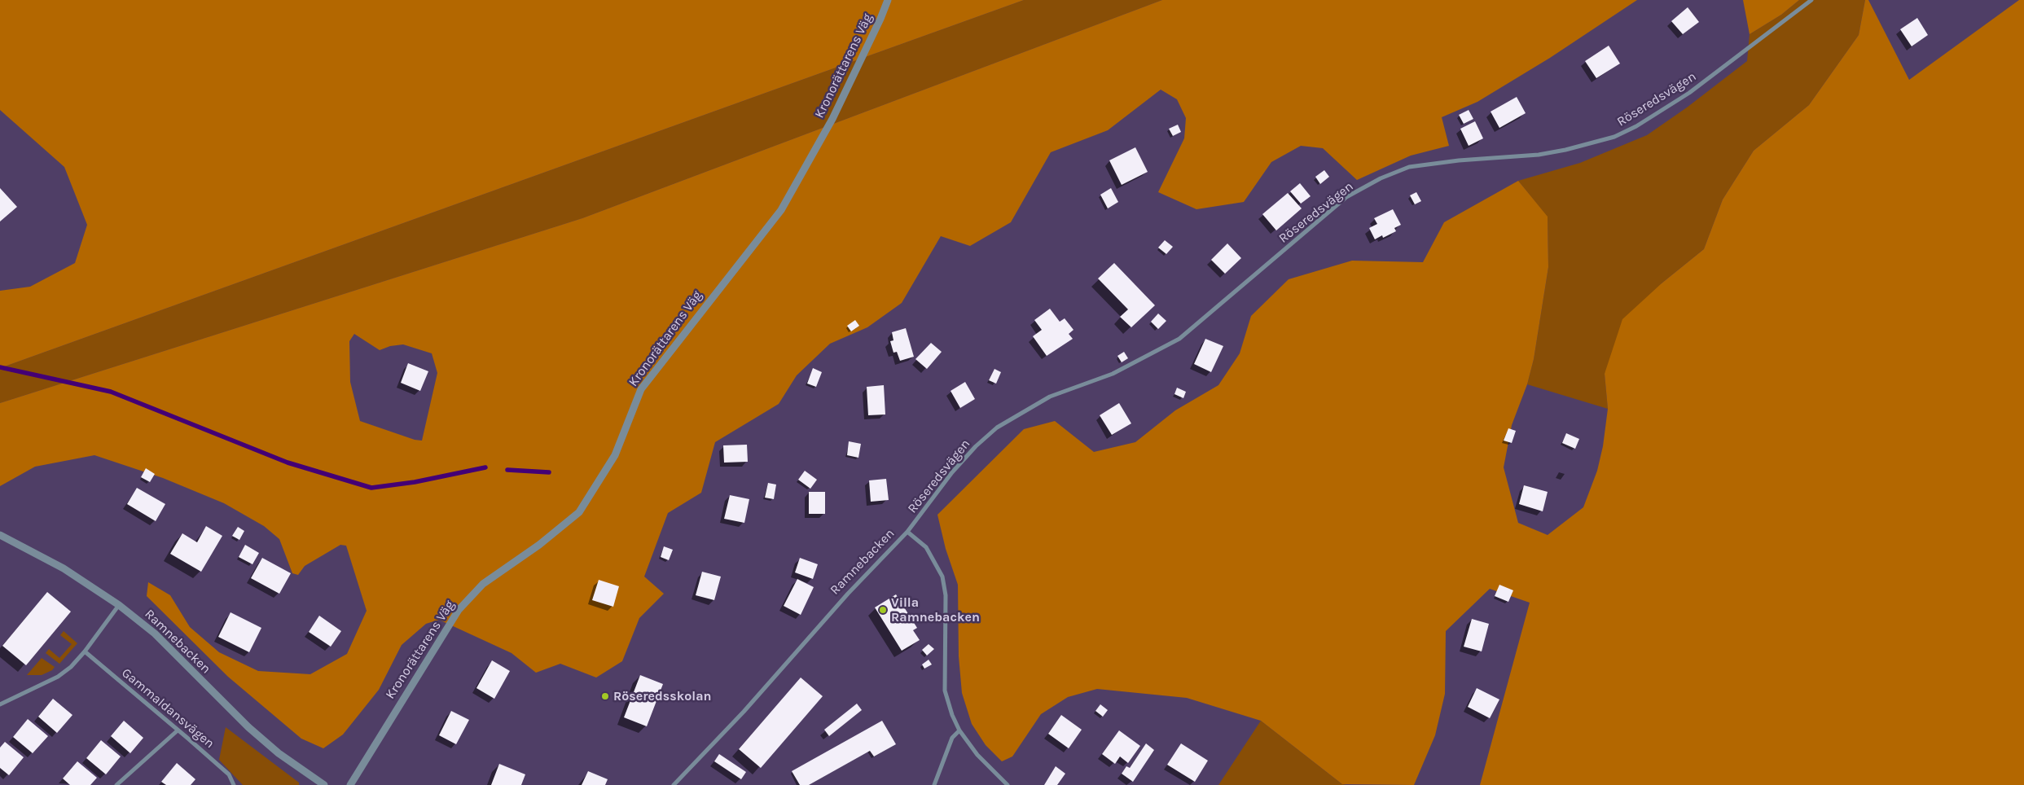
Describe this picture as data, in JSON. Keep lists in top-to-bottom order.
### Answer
{
  "streets": {
    "street": [
      "Kronorättarens Väg",
      "Röseredsvägen",
      "Ramnebacken",
      "Gammaldansvägen"
    ]
  },
  "crossings": [
    ["Röseredsvägen", "Ramnebacken"]
  ],
  "places": ["Villa Ramnebacken", "Röseredsskolan"]
}
